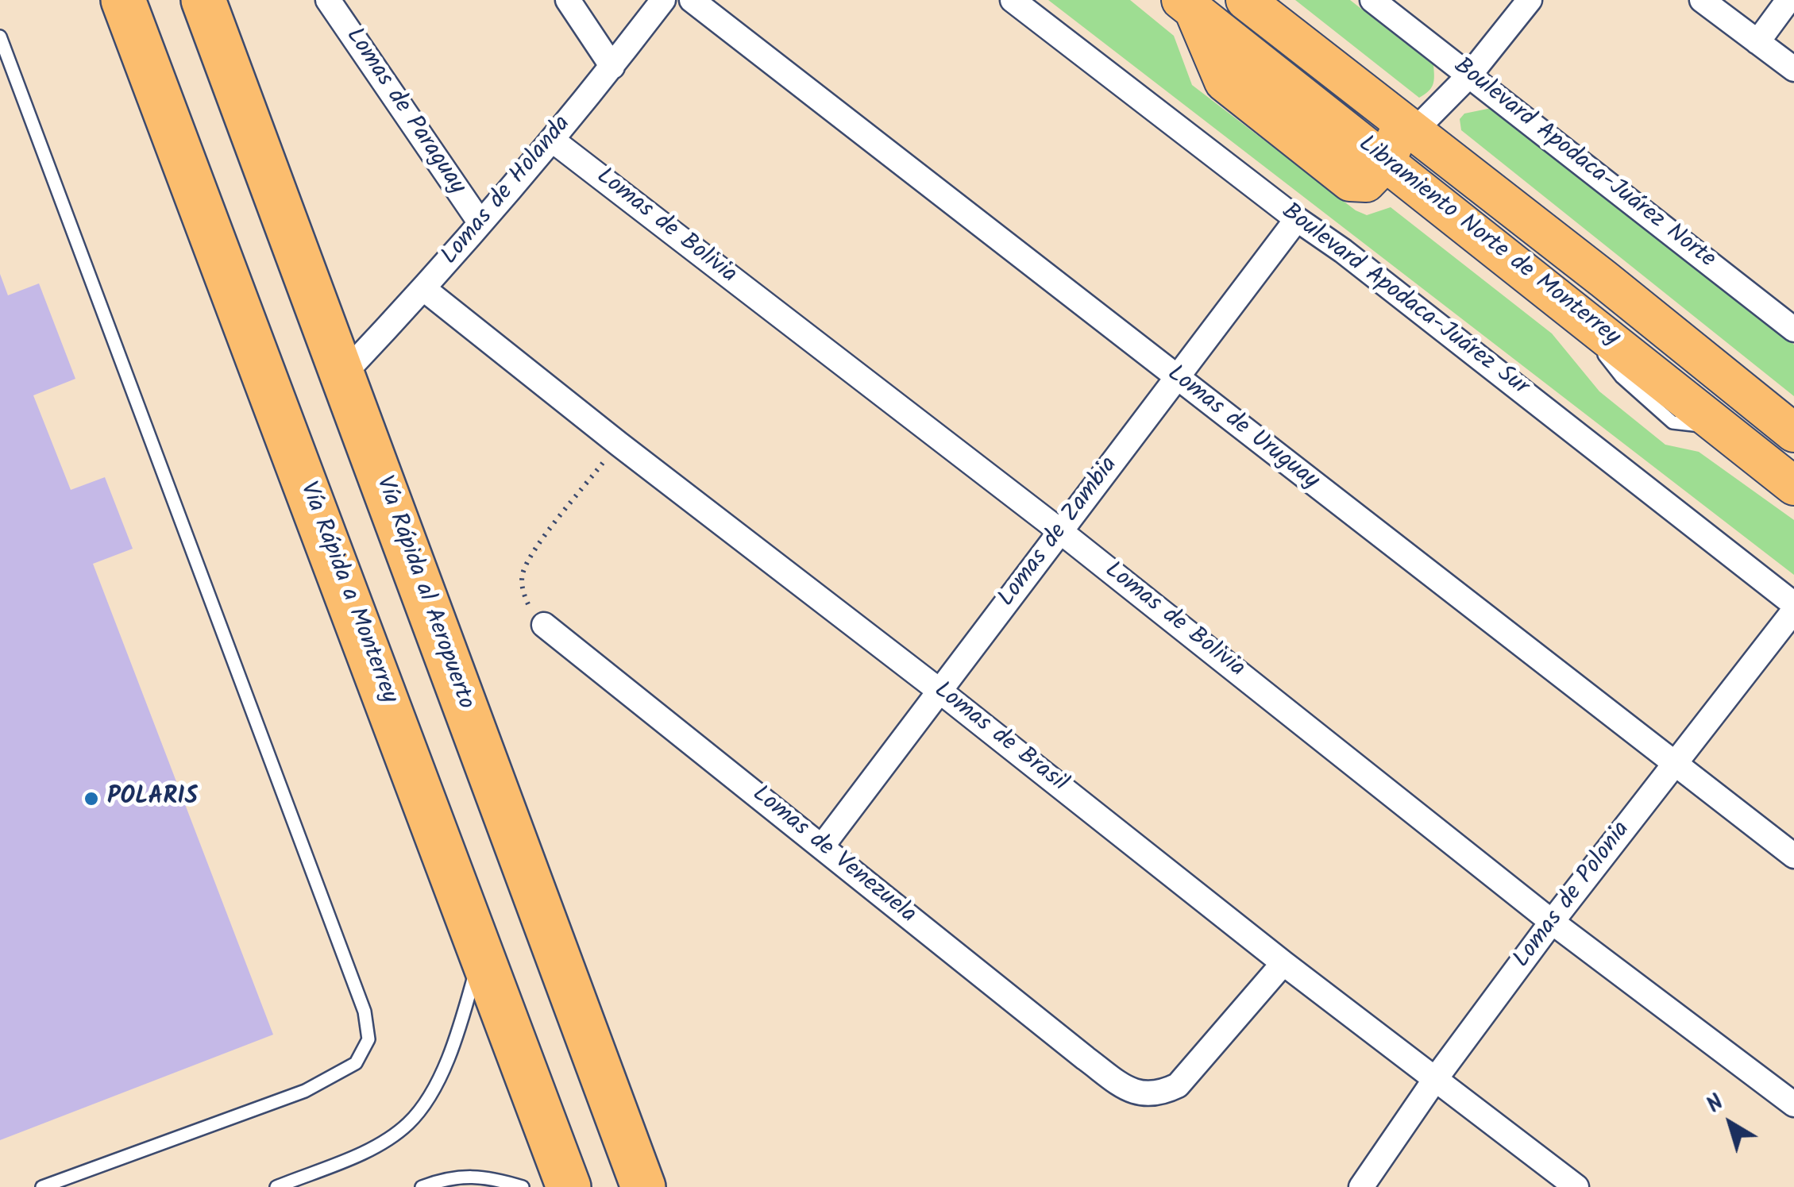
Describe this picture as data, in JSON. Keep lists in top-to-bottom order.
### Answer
{
  "streets": {
    "highway": ["Vía Rápida a Monterrey", "Vía Rápida al Aeropuerto"],
    "main road": ["Libramiento Norte de Monterrey"],
    "street": [
      "Lomas de Paraguay",
      "Boulevard Apodaca-Juárez Norte",
      "Lomas de Holanda",
      "Lomas de Bolivia",
      "Boulevard Apodaca-Juárez Sur",
      "Lomas de Uruguay",
      "Lomas de Zambia",
      "Lomas de Brasil",
      "Lomas de Venezuela",
      "Lomas de Polonia"
    ]
  },
  "crossings": [
    ["Lomas de Paraguay", "Lomas de Holanda"],
    ["Lomas de Holanda", "Lomas de Bolivia"],
    ["Lomas de Holanda", "Vía Rápida al Aeropuerto"],
    ["Lomas de Holanda", "Lomas de Brasil"],
    ["Lomas de Bolivia", "Lomas de Zambia"],
    ["Lomas de Bolivia", "Lomas de Polonia"],
    ["Boulevard Apodaca-Juárez Sur", "Lomas de Zambia"],
    ["Lomas de Uruguay", "Lomas de Zambia"],
    ["Lomas de Uruguay", "Lomas de Polonia"],
    ["Lomas de Zambia", "Lomas de Brasil"],
    ["Lomas de Zambia", "Lomas de Venezuela"],
    ["Lomas de Brasil", "Lomas de Venezuela"],
    ["Lomas de Brasil", "Lomas de Polonia"]
  ],
  "places": ["POLARIS"],
  "north": "top left"
}
